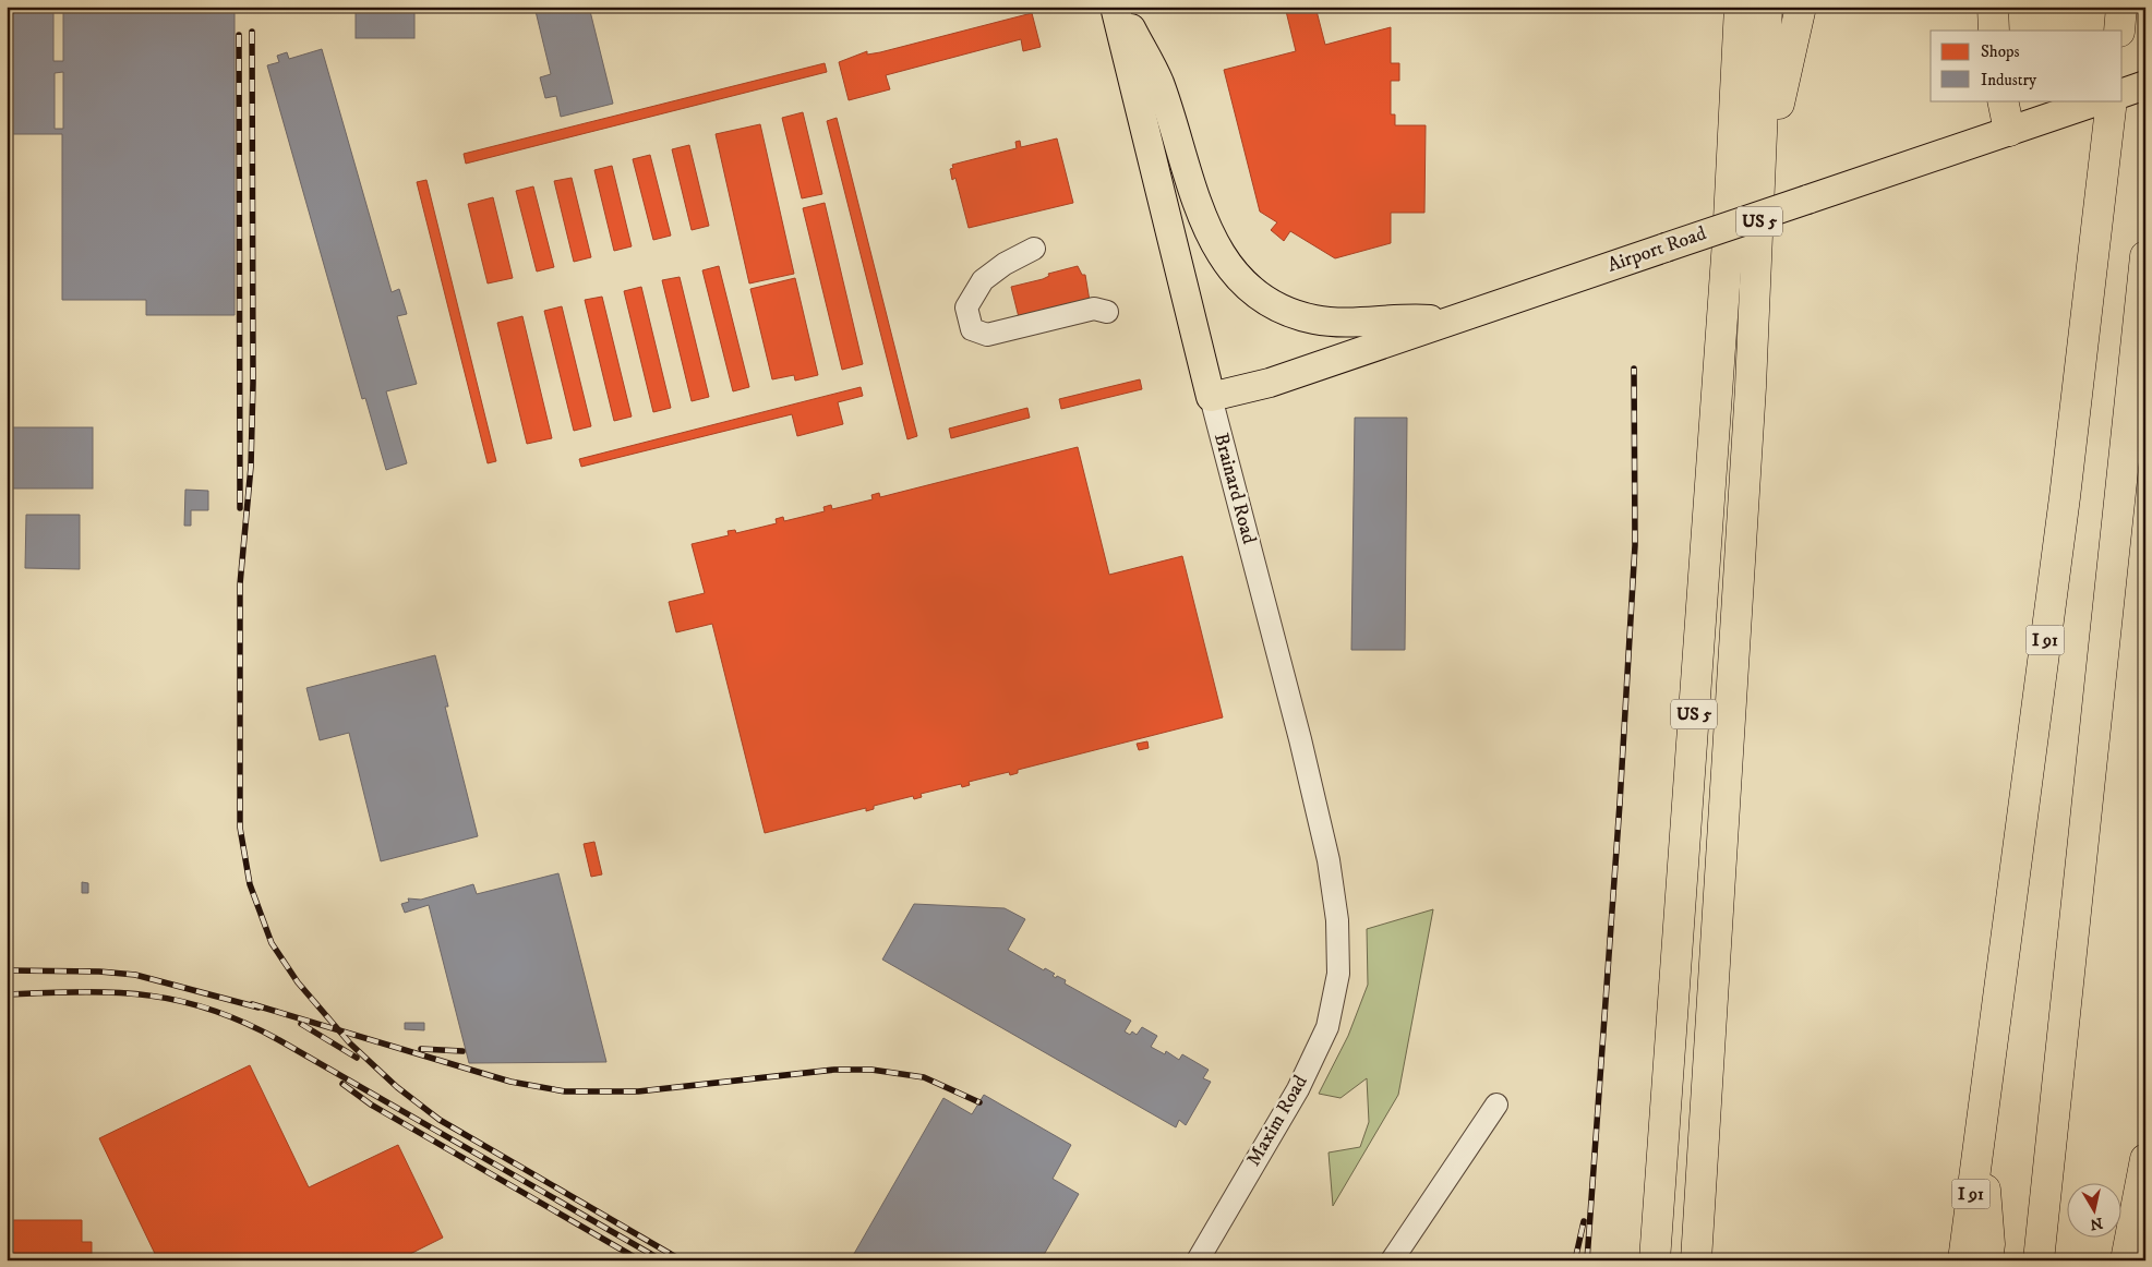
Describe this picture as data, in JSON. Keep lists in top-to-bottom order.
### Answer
{
  "streets": {
    "highway": ["US 5", "I 91"],
    "main road": ["Airport Road", "Brainard Road"],
    "street": ["Maxim Road"]
  },
  "crossings": [
    ["Airport Road", "Brainard Road"],
    ["Brainard Road", "Maxim Road"]
  ],
  "legend": ["Shops", "Industry"],
  "north": "bottom"
}
